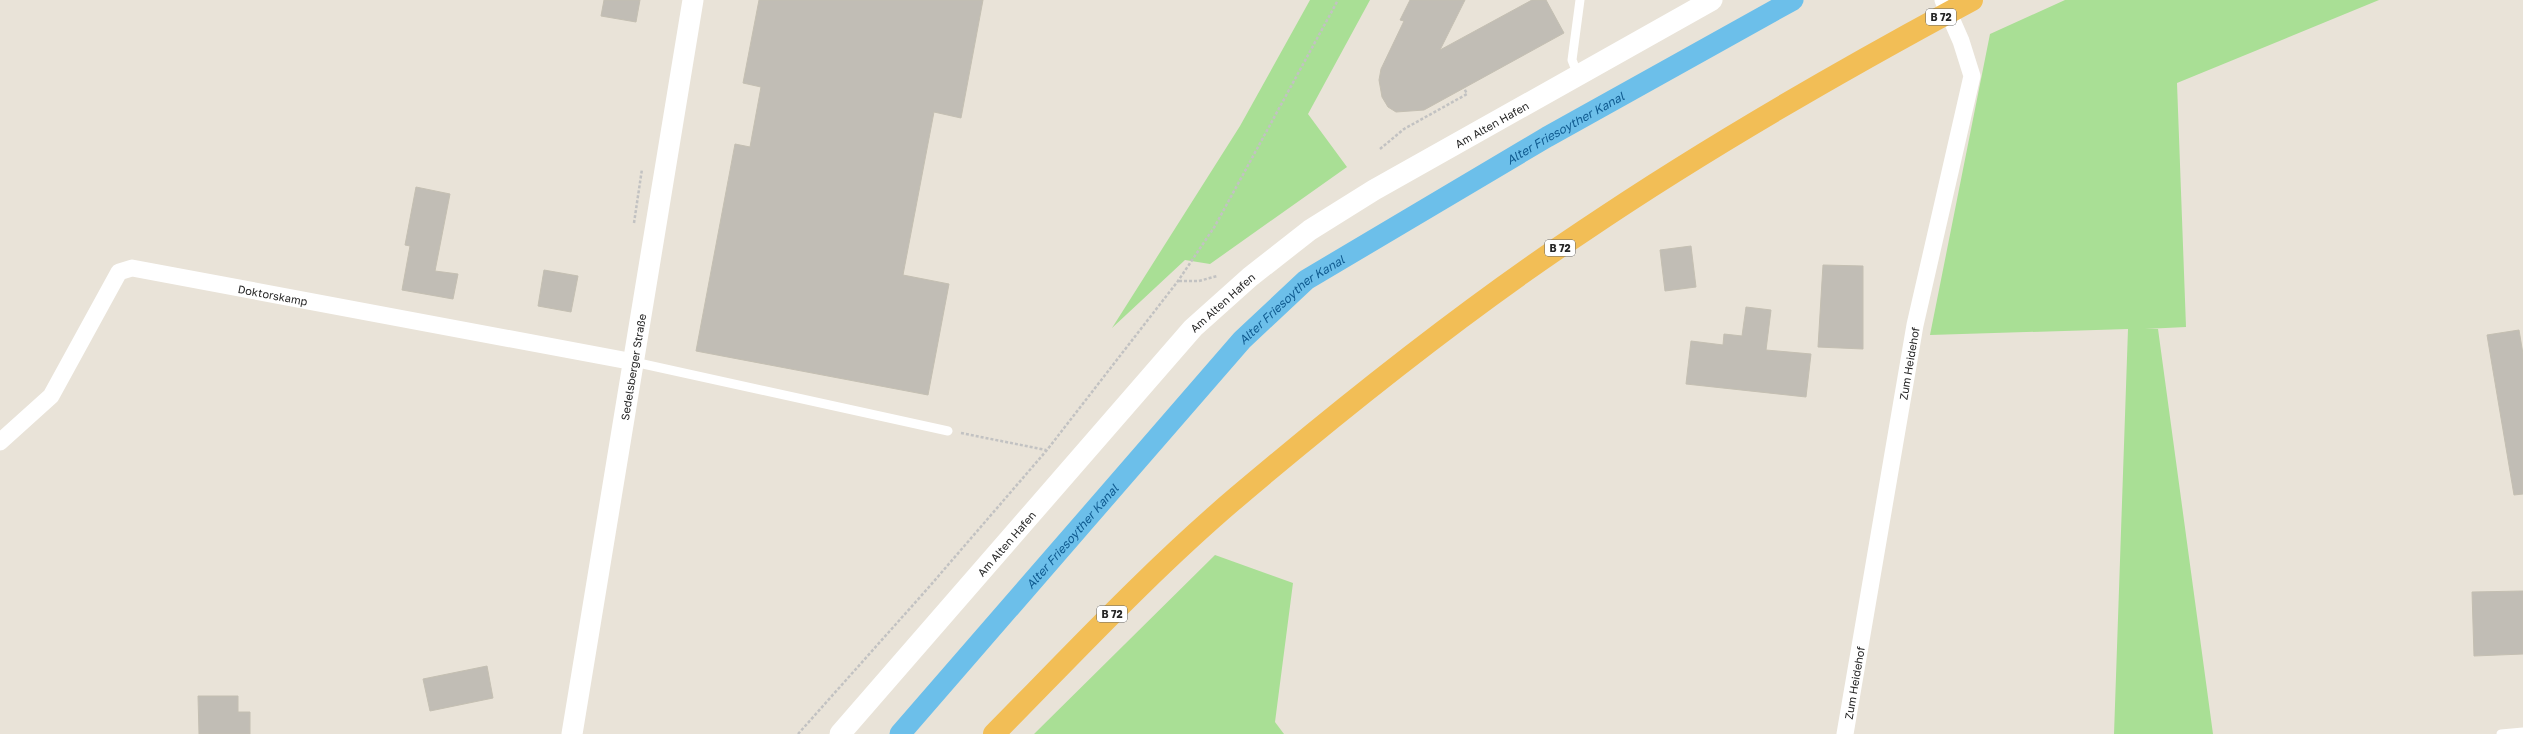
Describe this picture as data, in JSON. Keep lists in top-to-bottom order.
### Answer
{
  "streets": {
    "highway": ["B 72"],
    "street": [
      "Am Alten Hafen",
      "Doktorskamp",
      "Zum Heidehof",
      "Sedelsberger Straße"
    ]
  },
  "crossings": [
    ["Doktorskamp", "Sedelsberger Straße"]
  ],
  "water": ["Alter Friesoyther Kanal"]
}
